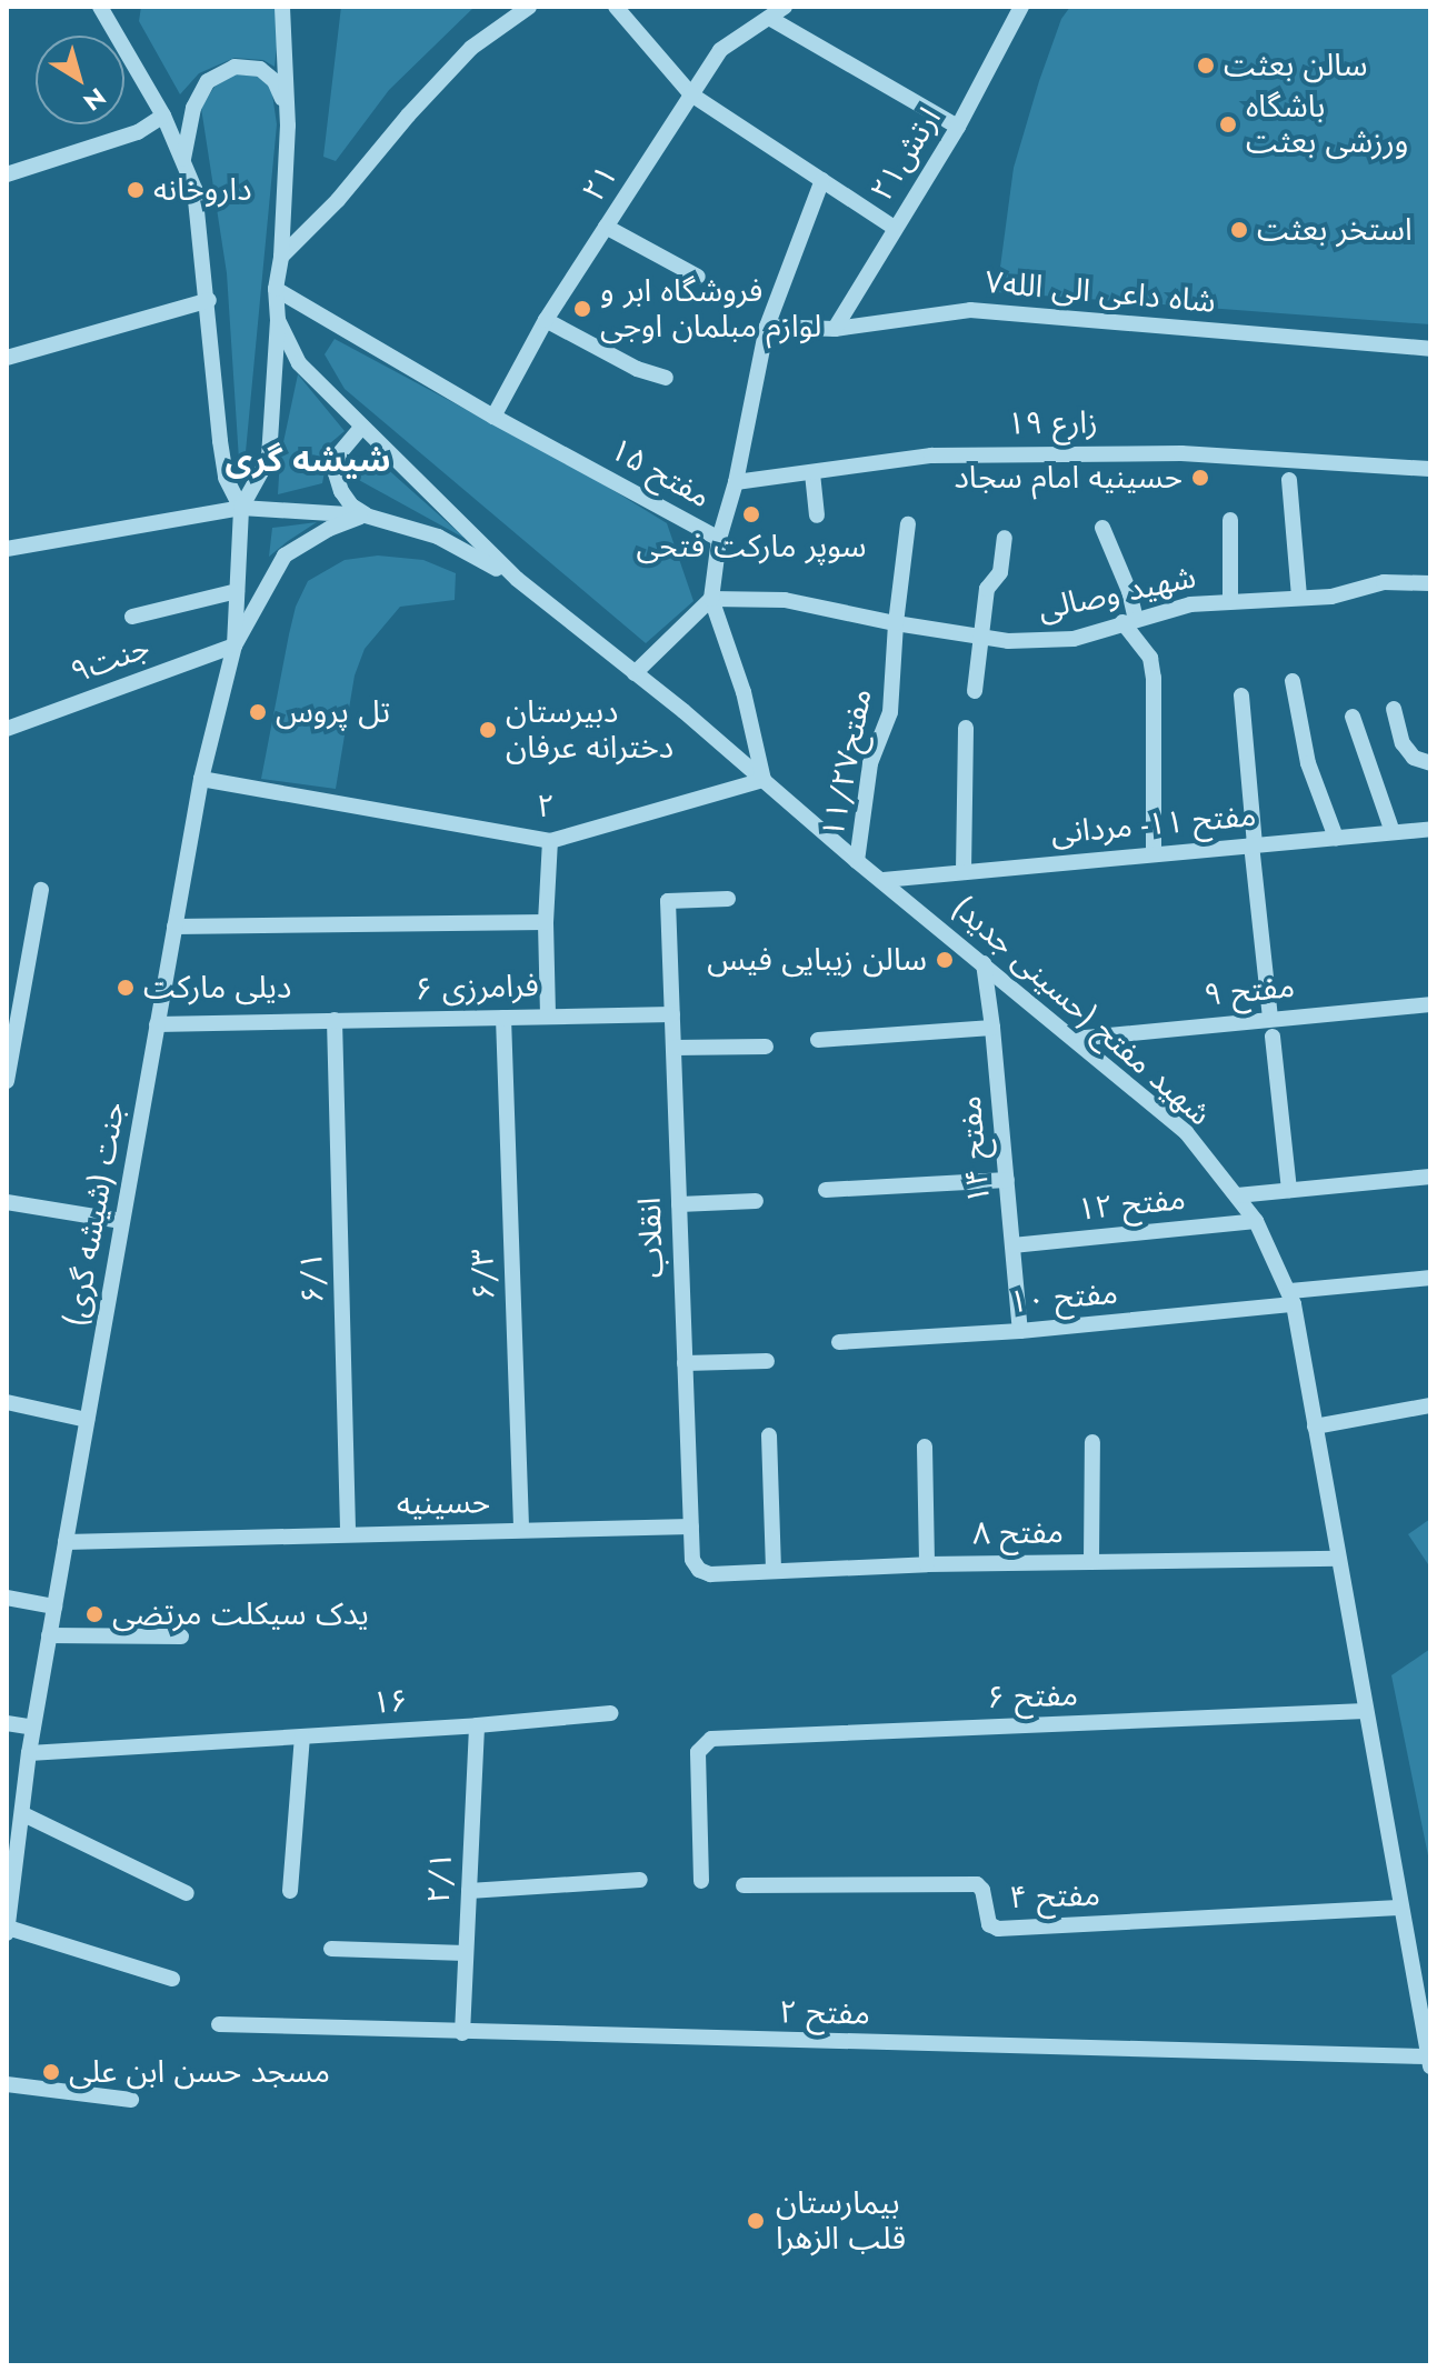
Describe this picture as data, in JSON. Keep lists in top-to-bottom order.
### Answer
{
  "streets": {
    "street": [
      "ارتش۲۱",
      "۲۱",
      "شاه داعی الی الله۷",
      "۱۹ زارع",
      "مفتح ۱۵",
      "شهید وصالی",
      "جنت۹",
      "مفتح۱۱/۲۷",
      "۲",
      "مفتح ۱۱- مردانی",
      "فرامرزی ۶",
      "مفتح ۹",
      "شهید مفتح (حسینی جدید)",
      "مفتح ۱۴",
      "مفتح ۱۲",
      "جنت (شیشه گری)",
      "انقلاب",
      "۶/۳",
      "۶/۱",
      "مفتح ۱۰",
      "حسینیه",
      "مفتح ۸",
      "مفتح ۶",
      "۱۶",
      "۲/۱",
      "مفتح ۴",
      "مفتح ۲"
    ]
  },
  "crossings": [
    ["ارتش۲۱", "شاه داعی الی الله۷"],
    ["۲۱", "مفتح ۱۵"],
    ["مفتح ۱۵", "شهید وصالی"],
    ["مفتح ۱۵", "۲"],
    ["مفتح ۱۵", "شهید مفتح (حسینی جدید)"],
    ["شهید وصالی", "مفتح۱۱/۲۷"],
    ["جنت۹", "جنت (شیشه گری)"],
    ["مفتح۱۱/۲۷", "شهید مفتح (حسینی جدید)"],
    ["۲", "شهید مفتح (حسینی جدید)"],
    ["۲", "جنت (شیشه گری)"],
    ["مفتح ۱۱- مردانی", "شهید مفتح (حسینی جدید)"],
    ["فرامرزی ۶", "جنت (شیشه گری)"],
    ["فرامرزی ۶", "انقلاب"],
    ["فرامرزی ۶", "۶/۳"],
    ["فرامرزی ۶", "۶/۱"],
    ["مفتح ۹", "شهید مفتح (حسینی جدید)"],
    ["شهید مفتح (حسینی جدید)", "مفتح ۱۴"],
    ["شهید مفتح (حسینی جدید)", "مفتح ۱۲"],
    ["شهید مفتح (حسینی جدید)", "مفتح ۱۰"],
    ["شهید مفتح (حسینی جدید)", "مفتح ۸"],
    ["شهید مفتح (حسینی جدید)", "مفتح ۶"],
    ["شهید مفتح (حسینی جدید)", "مفتح ۴"],
    ["شهید مفتح (حسینی جدید)", "مفتح ۲"],
    ["مفتح ۱۴", "مفتح ۱۲"],
    ["مفتح ۱۴", "مفتح ۱۰"],
    ["جنت (شیشه گری)", "حسینیه"],
    ["جنت (شیشه گری)", "۱۶"],
    ["انقلاب", "حسینیه"],
    ["انقلاب", "مفتح ۸"],
    ["۶/۳", "حسینیه"],
    ["۶/۱", "حسینیه"],
    ["۱۶", "۲/۱"],
    ["۲/۱", "مفتح ۲"]
  ],
  "districts": ["شیشه گری"],
  "places": [
    "سالن بعثت",
    "باشگاه ورزشی بعثت",
    "داروخانه",
    "استخر بعثت",
    "فروشگاه ابر و لوازم مبلمان اوجی",
    "حسینیه امام سجاد",
    "سوپر مارکت فتحی",
    "تل پروس",
    "دبیرستان دخترانه عرفان",
    "سالن زیبایی فیس",
    "دیلی مارکت",
    "یدک سیکلت مرتضی",
    "مسجد حسن ابن علی",
    "بیمارستان قلب الزهرا"
  ],
  "north": "bottom right"
}
